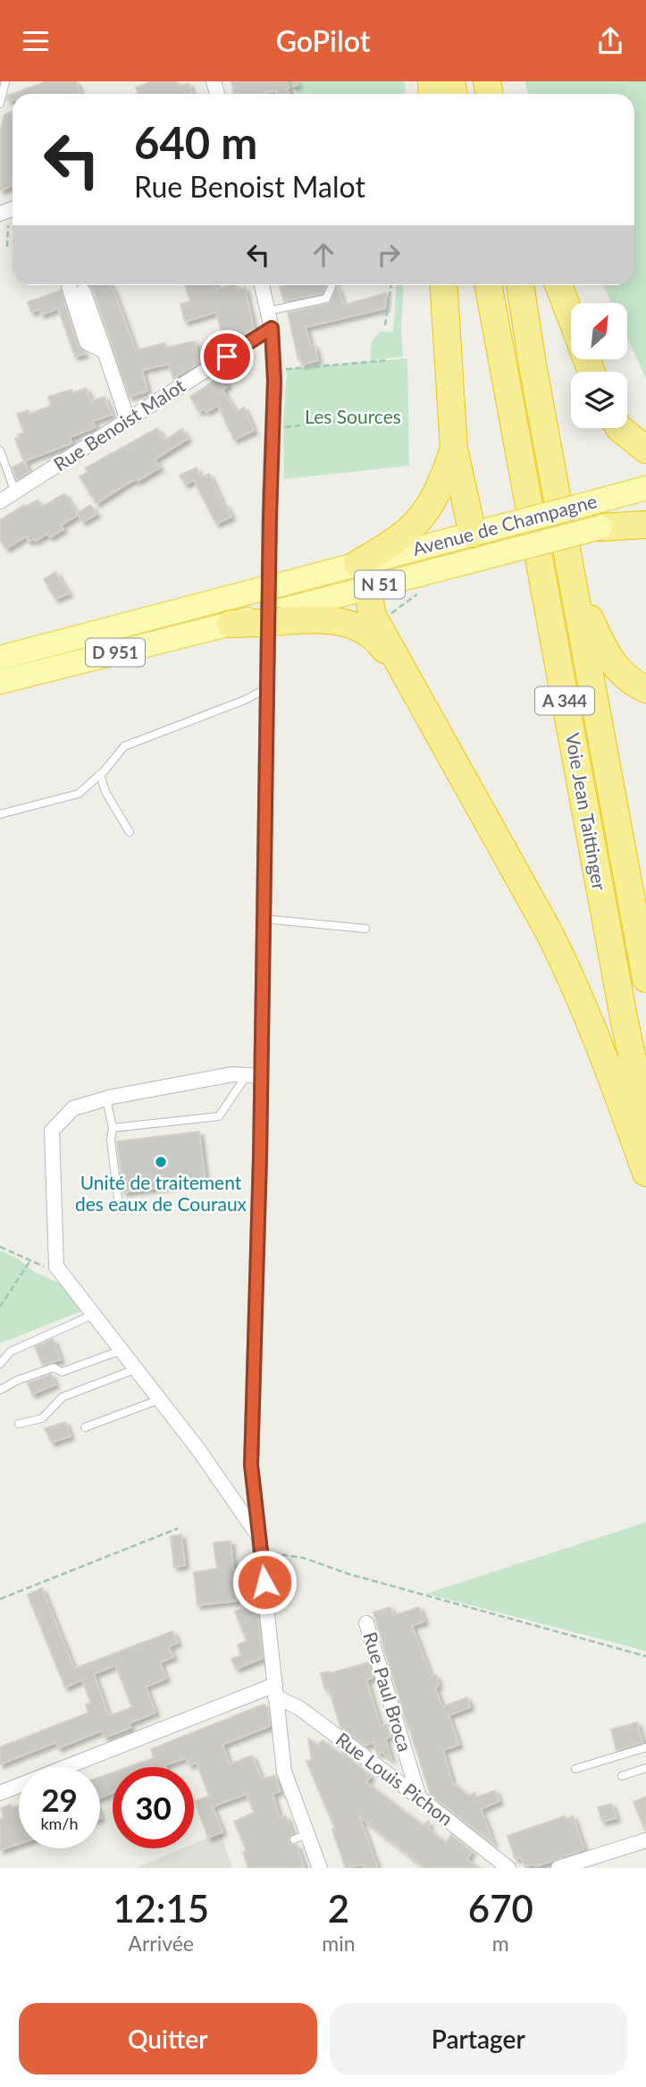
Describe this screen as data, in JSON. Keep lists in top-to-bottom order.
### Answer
{
  "streets": {
    "highway": ["A 344", "Voie Jean Taittinger"],
    "main road": ["Avenue de Champagne", "N 51", "D 951"],
    "street": ["Rue Benoist Malot", "Rue Paul Broca", "Rue Louis Pichon"]
  },
  "crossings": [
    ["Rue Paul Broca", "Rue Louis Pichon"]
  ],
  "parks": ["Les Sources"],
  "places": ["Unité de traitement des eaux de Couraux"],
  "north": "top right",
  "page": {
    "header": "GoPilot",
    "turn": ["640 m", "Rue Benoist Malot"],
    "speed": "29 km/h",
    "limit": "30",
    "eta": [
      "12:15",
      "Arrivée",
      "2",
      "min",
      "670",
      "m"
    ],
    "buttons": ["Quitter", "Partager"]
  }
}
